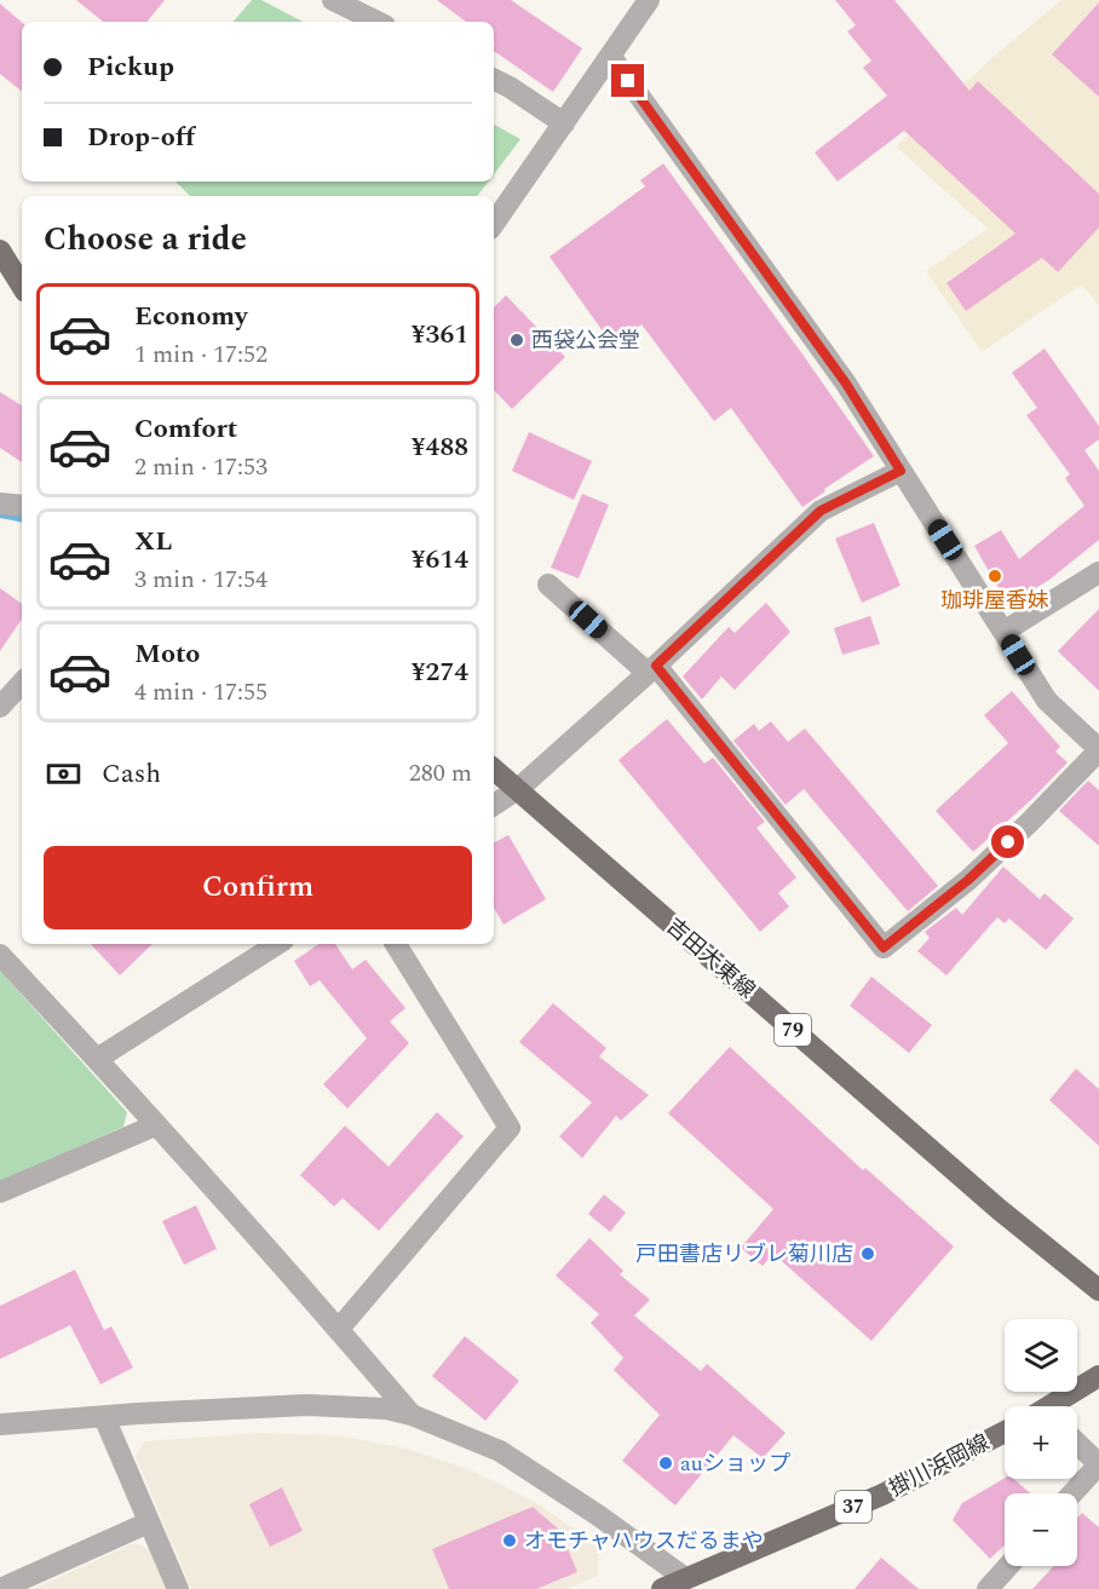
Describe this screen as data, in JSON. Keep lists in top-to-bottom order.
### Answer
{
  "streets": {
    "main road": [
      "吉田大東線",
      "79",
      "掛川浜岡線",
      "37"
    ]
  },
  "places": [
    "西袋公会堂",
    "珈琲屋香妹",
    "戸田書店リブレ菊川店",
    "auショップ",
    "オモチャハウスだるまや"
  ],
  "page": {
    "banner": ["Pickup", "Drop-off"],
    "heading": "Choose a ride",
    "list": [
      {
        "name": "Economy",
        "note": "1 min · 17:52",
        "value": "¥361"
      },
      {
        "name": "Comfort",
        "note": "2 min · 17:53",
        "value": "¥488"
      },
      {
        "name": "XL",
        "note": "3 min · 17:54",
        "value": "¥614"
      },
      {
        "name": "Moto",
        "note": "4 min · 17:55",
        "value": "¥274"
      }
    ],
    "pay": ["Cash", "280 m"],
    "buttons": "Confirm",
    "map_buttons": ["+", "−"]
  }
}
